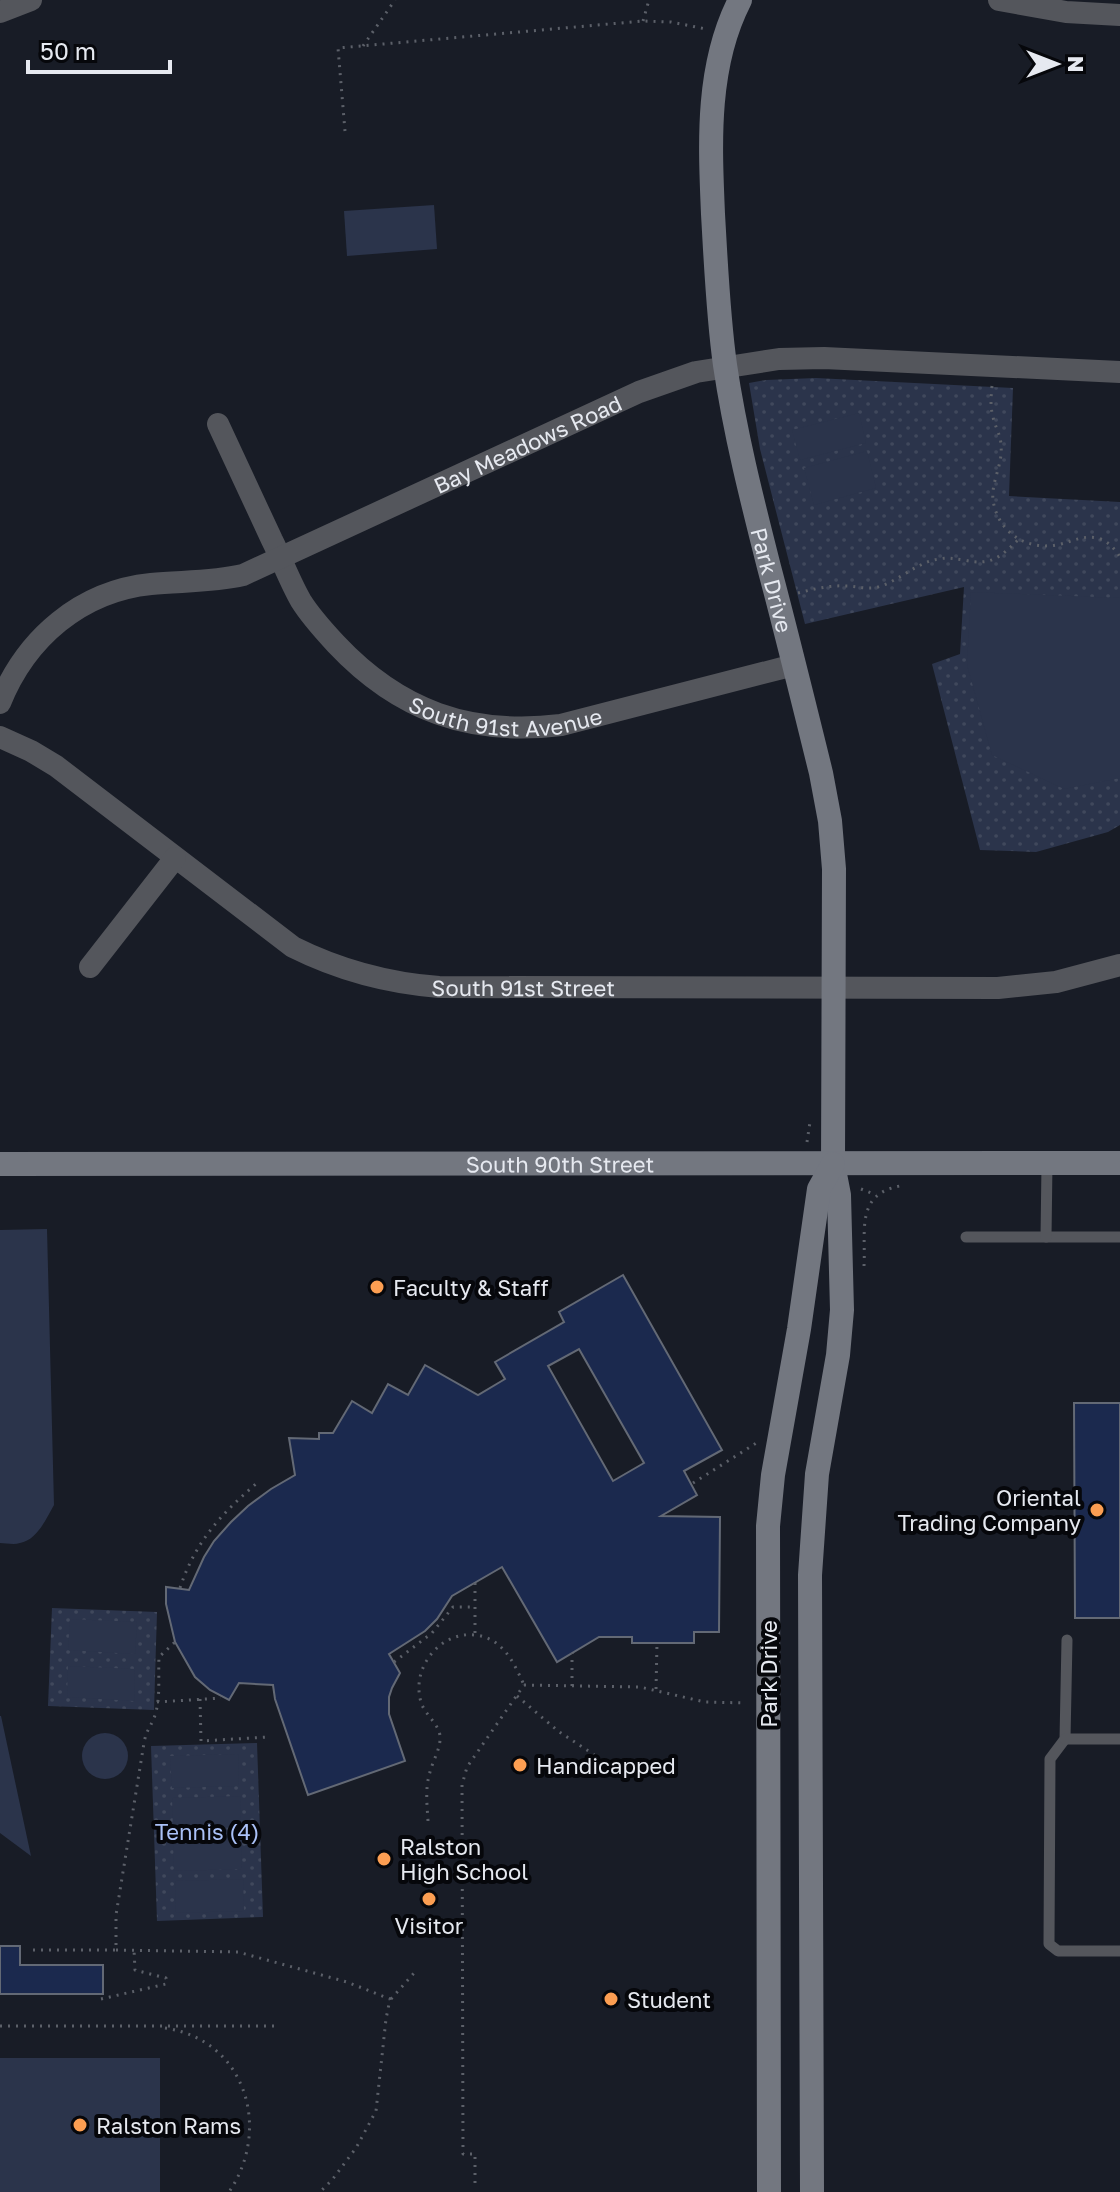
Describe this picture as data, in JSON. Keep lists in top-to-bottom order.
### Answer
{
  "streets": {
    "street": [
      "Bay Meadows Road",
      "Park Drive",
      "South 91st Avenue",
      "South 91st Street",
      "South 90th Street"
    ]
  },
  "crossings": [
    ["Bay Meadows Road", "Park Drive"],
    ["Bay Meadows Road", "South 91st Avenue"],
    ["Park Drive", "South 91st Avenue"],
    ["Park Drive", "South 91st Street"],
    ["Park Drive", "South 90th Street"]
  ],
  "parks": ["Tennis (4)"],
  "places": [
    "Faculty & Staff",
    "Oriental Trading Company",
    "Handicapped",
    "Ralston High School",
    "Visitor",
    "Student",
    "Ralston Rams"
  ],
  "scale_bar": "50 m",
  "north": "right"
}
